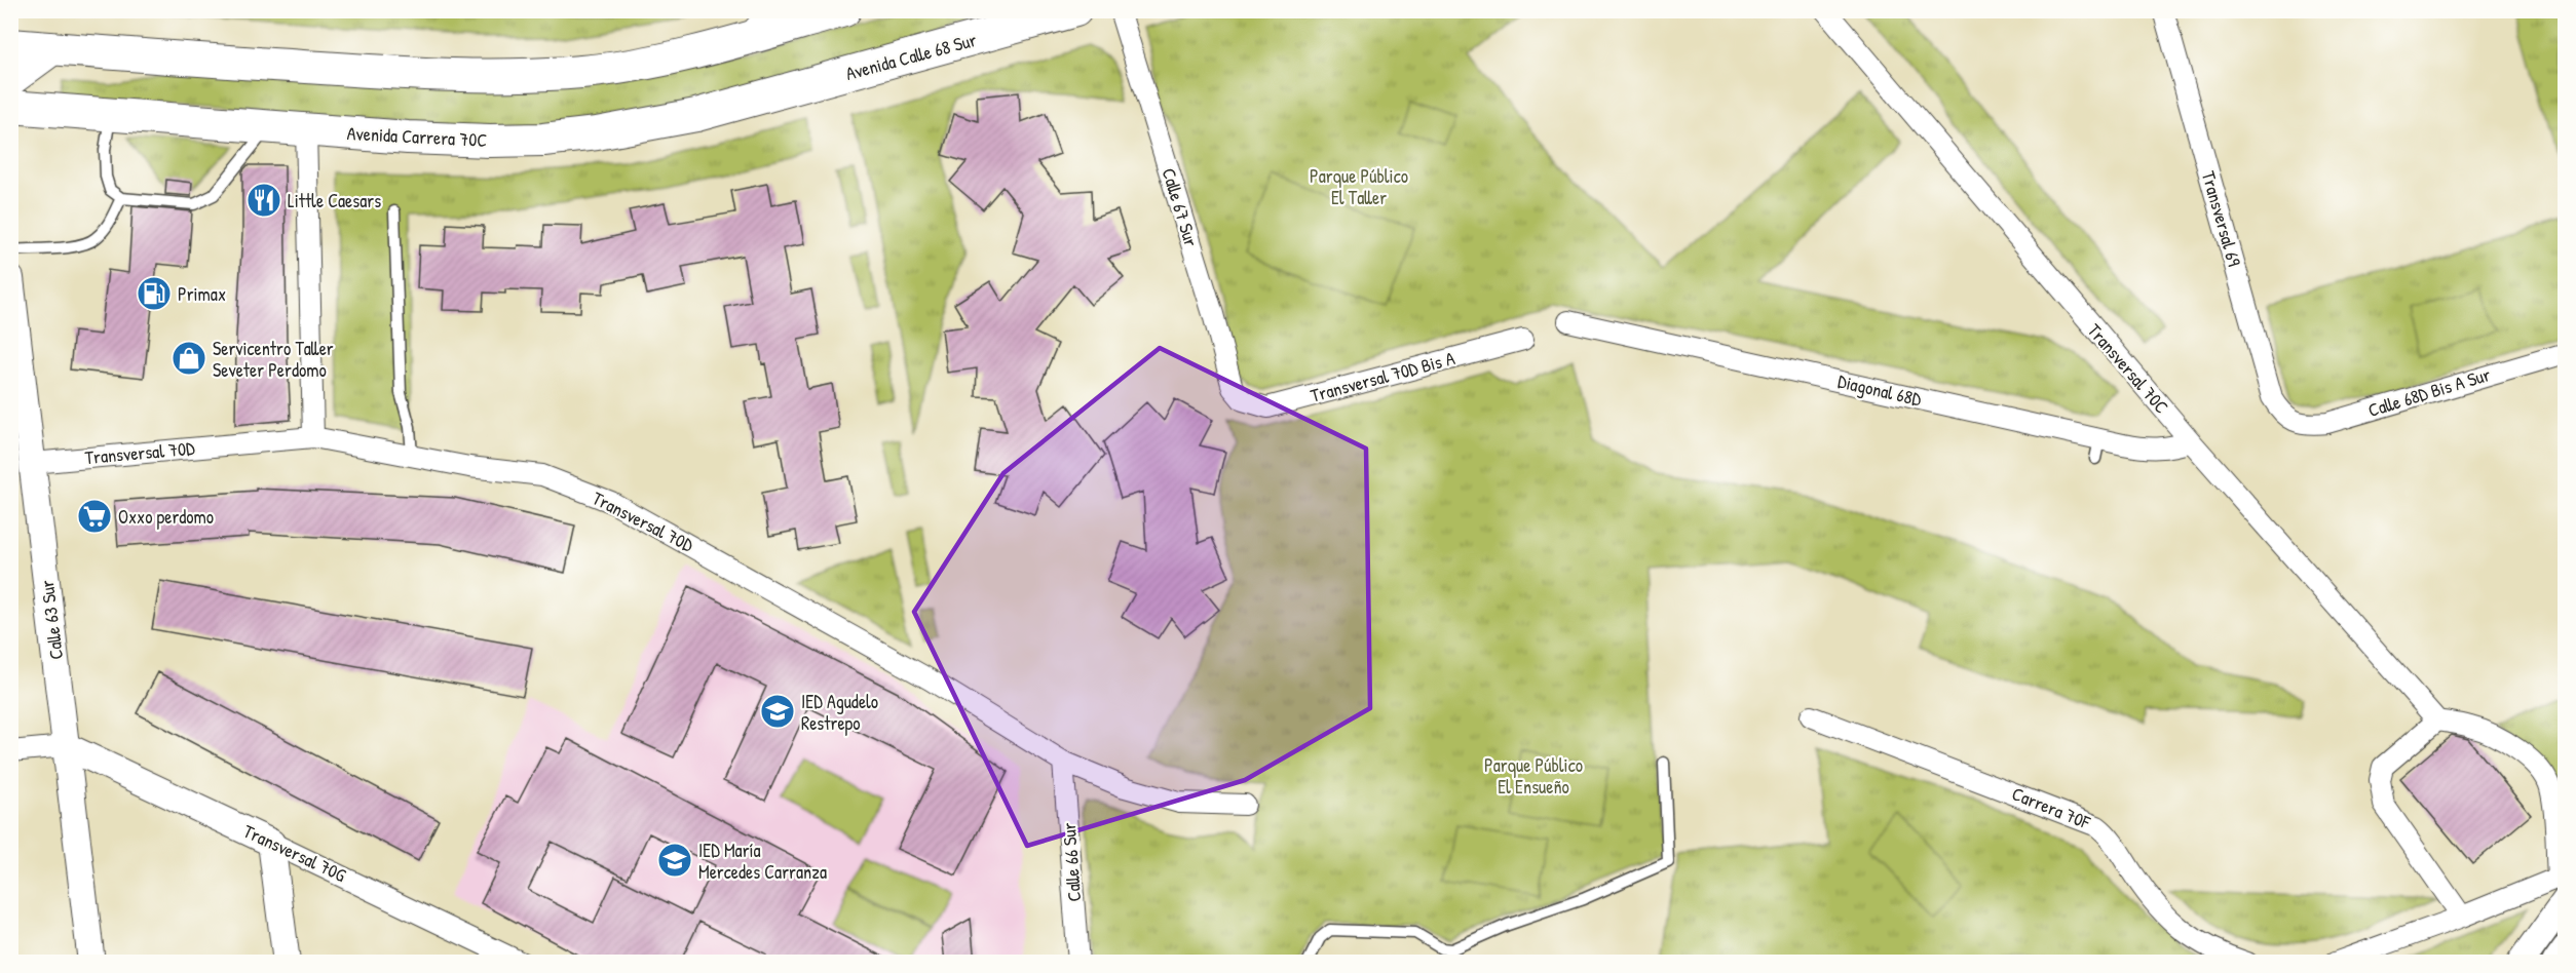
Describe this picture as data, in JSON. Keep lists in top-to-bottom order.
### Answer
{
  "streets": {
    "main road": ["Avenida Calle 68 Sur", "Avenida Carrera 70C"],
    "street": [
      "Calle 67 Sur",
      "Transversal 69",
      "Transversal 70C",
      "Transversal 70D Bis A",
      "Diagonal 68D",
      "Calle 68D Bis A Sur",
      "Transversal 70D",
      "Calle 63 Sur",
      "Carrera 70F",
      "Transversal 70G",
      "Calle 66 Sur"
    ]
  },
  "crossings": [
    ["Avenida Calle 68 Sur", "Avenida Carrera 70C"],
    ["Calle 67 Sur", "Transversal 70D Bis A"],
    ["Transversal 69", "Calle 68D Bis A Sur"],
    ["Transversal 70C", "Diagonal 68D"],
    ["Transversal 70D", "Calle 63 Sur"],
    ["Transversal 70D", "Calle 66 Sur"],
    ["Calle 63 Sur", "Transversal 70G"]
  ],
  "parks": ["Parque Público El Taller", "Parque Público El Ensueño"],
  "places": {
    "restaurant": ["Little Caesars"],
    "fuel station": ["Primax"],
    "shop": ["Servicentro Taller Seveter Perdomo"],
    "supermarket": ["Oxxo perdomo"],
    "school or university": ["IED Agudelo Restrepo", "IED María Mercedes Carranza"]
  }
}
